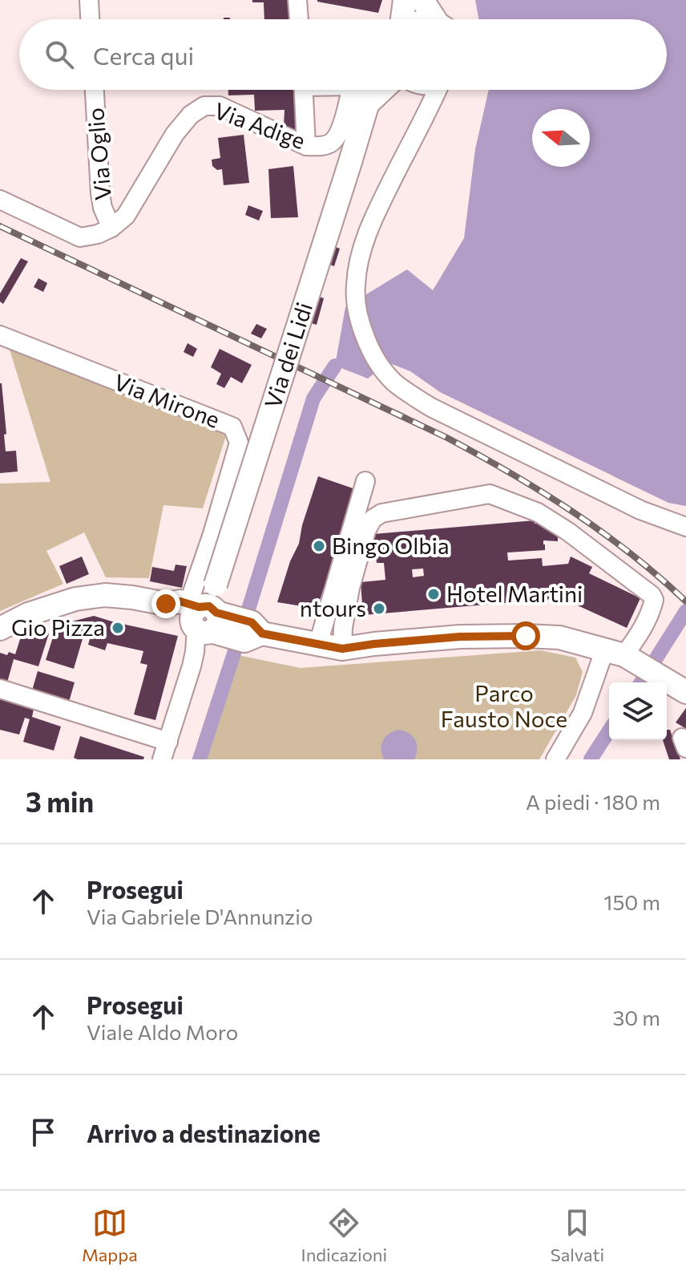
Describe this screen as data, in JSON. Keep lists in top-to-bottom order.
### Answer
{
  "streets": {
    "main road": ["Via dei Lidi"],
    "street": ["Via Adige", "Via Oglio", "Via Mirone"]
  },
  "crossings": [
    ["Via Adige", "Via Oglio"],
    ["Via dei Lidi", "Via Mirone"]
  ],
  "parks": ["Parco Fausto Noce"],
  "places": [
    "Bingo Olbia",
    "Hotel Martini",
    "ntours",
    "Gio Pizza"
  ],
  "north": "left",
  "page": {
    "search": "Cerca qui",
    "heading": ["3 min", "A piedi · 180 m"],
    "list": [
      ["Prosegui", "Via Gabriele D'Annunzio", "150 m"],
      ["Prosegui", "Viale Aldo Moro", "30 m"],
      "Arrivo a destinazione"
    ],
    "nav": ["Mappa", "Indicazioni", "Salvati"]
  }
}
